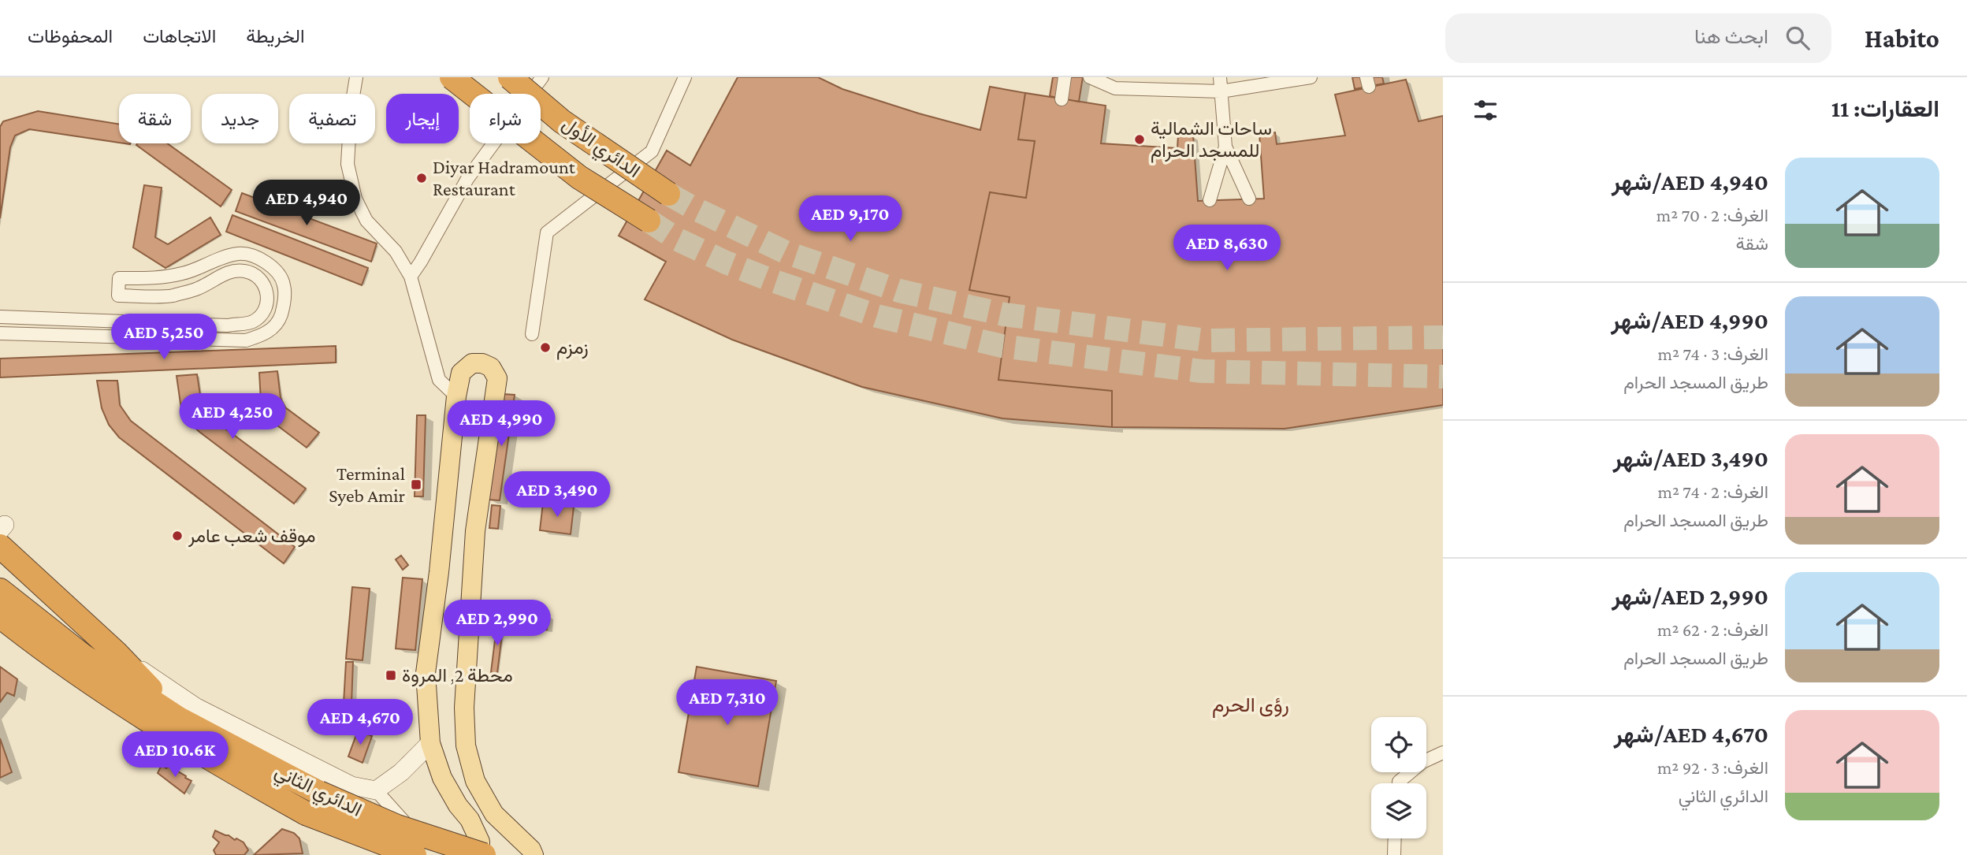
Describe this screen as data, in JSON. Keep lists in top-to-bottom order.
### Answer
{
  "streets": {
    "highway": ["الدائري الأول", "الدائري الثاني"]
  },
  "districts": ["رؤى الحرم"],
  "places": {
    "other": [
      "ساحات الشمالية للمسجد الحرام",
      "Diyar Hadramount Restaurant",
      "زمزم",
      "موقف شعب عامر"
    ],
    "transit": ["Terminal Syeb Amir", "محطة 2, المروة"]
  },
  "page": {
    "header": "Habito",
    "search": "ابحث هنا",
    "nav": ["الخريطة", "الاتجاهات", "المحفوظات"],
    "heading": "العقارات: 11",
    "chip": [
      "شراء",
      "إيجار",
      "تصفية",
      "جديد",
      "شقة"
    ],
    "list": [
      {
        "name": "AED 4,940/شهر",
        "note": "الغرف: 2 · 70 m² · شقة"
      },
      {
        "name": "AED 4,990/شهر",
        "note": "الغرف: 3 · 74 m² · طريق المسجد الحرام"
      },
      {
        "name": "AED 3,490/شهر",
        "note": "الغرف: 2 · 74 m² · طريق المسجد الحرام"
      },
      {
        "name": "AED 2,990/شهر",
        "note": "الغرف: 2 · 62 m² · طريق المسجد الحرام"
      },
      {
        "name": "AED 4,670/شهر",
        "note": "الغرف: 3 · 92 m² · الدائري الثاني"
      }
    ],
    "price": [
      "AED 4,940",
      "AED 9,170",
      "AED 8,630",
      "AED 5,250",
      "AED 4,250",
      "AED 4,990",
      "AED 3,490",
      "AED 2,990",
      "AED 7,310",
      "AED 4,670",
      "AED 10.6K"
    ]
  }
}
